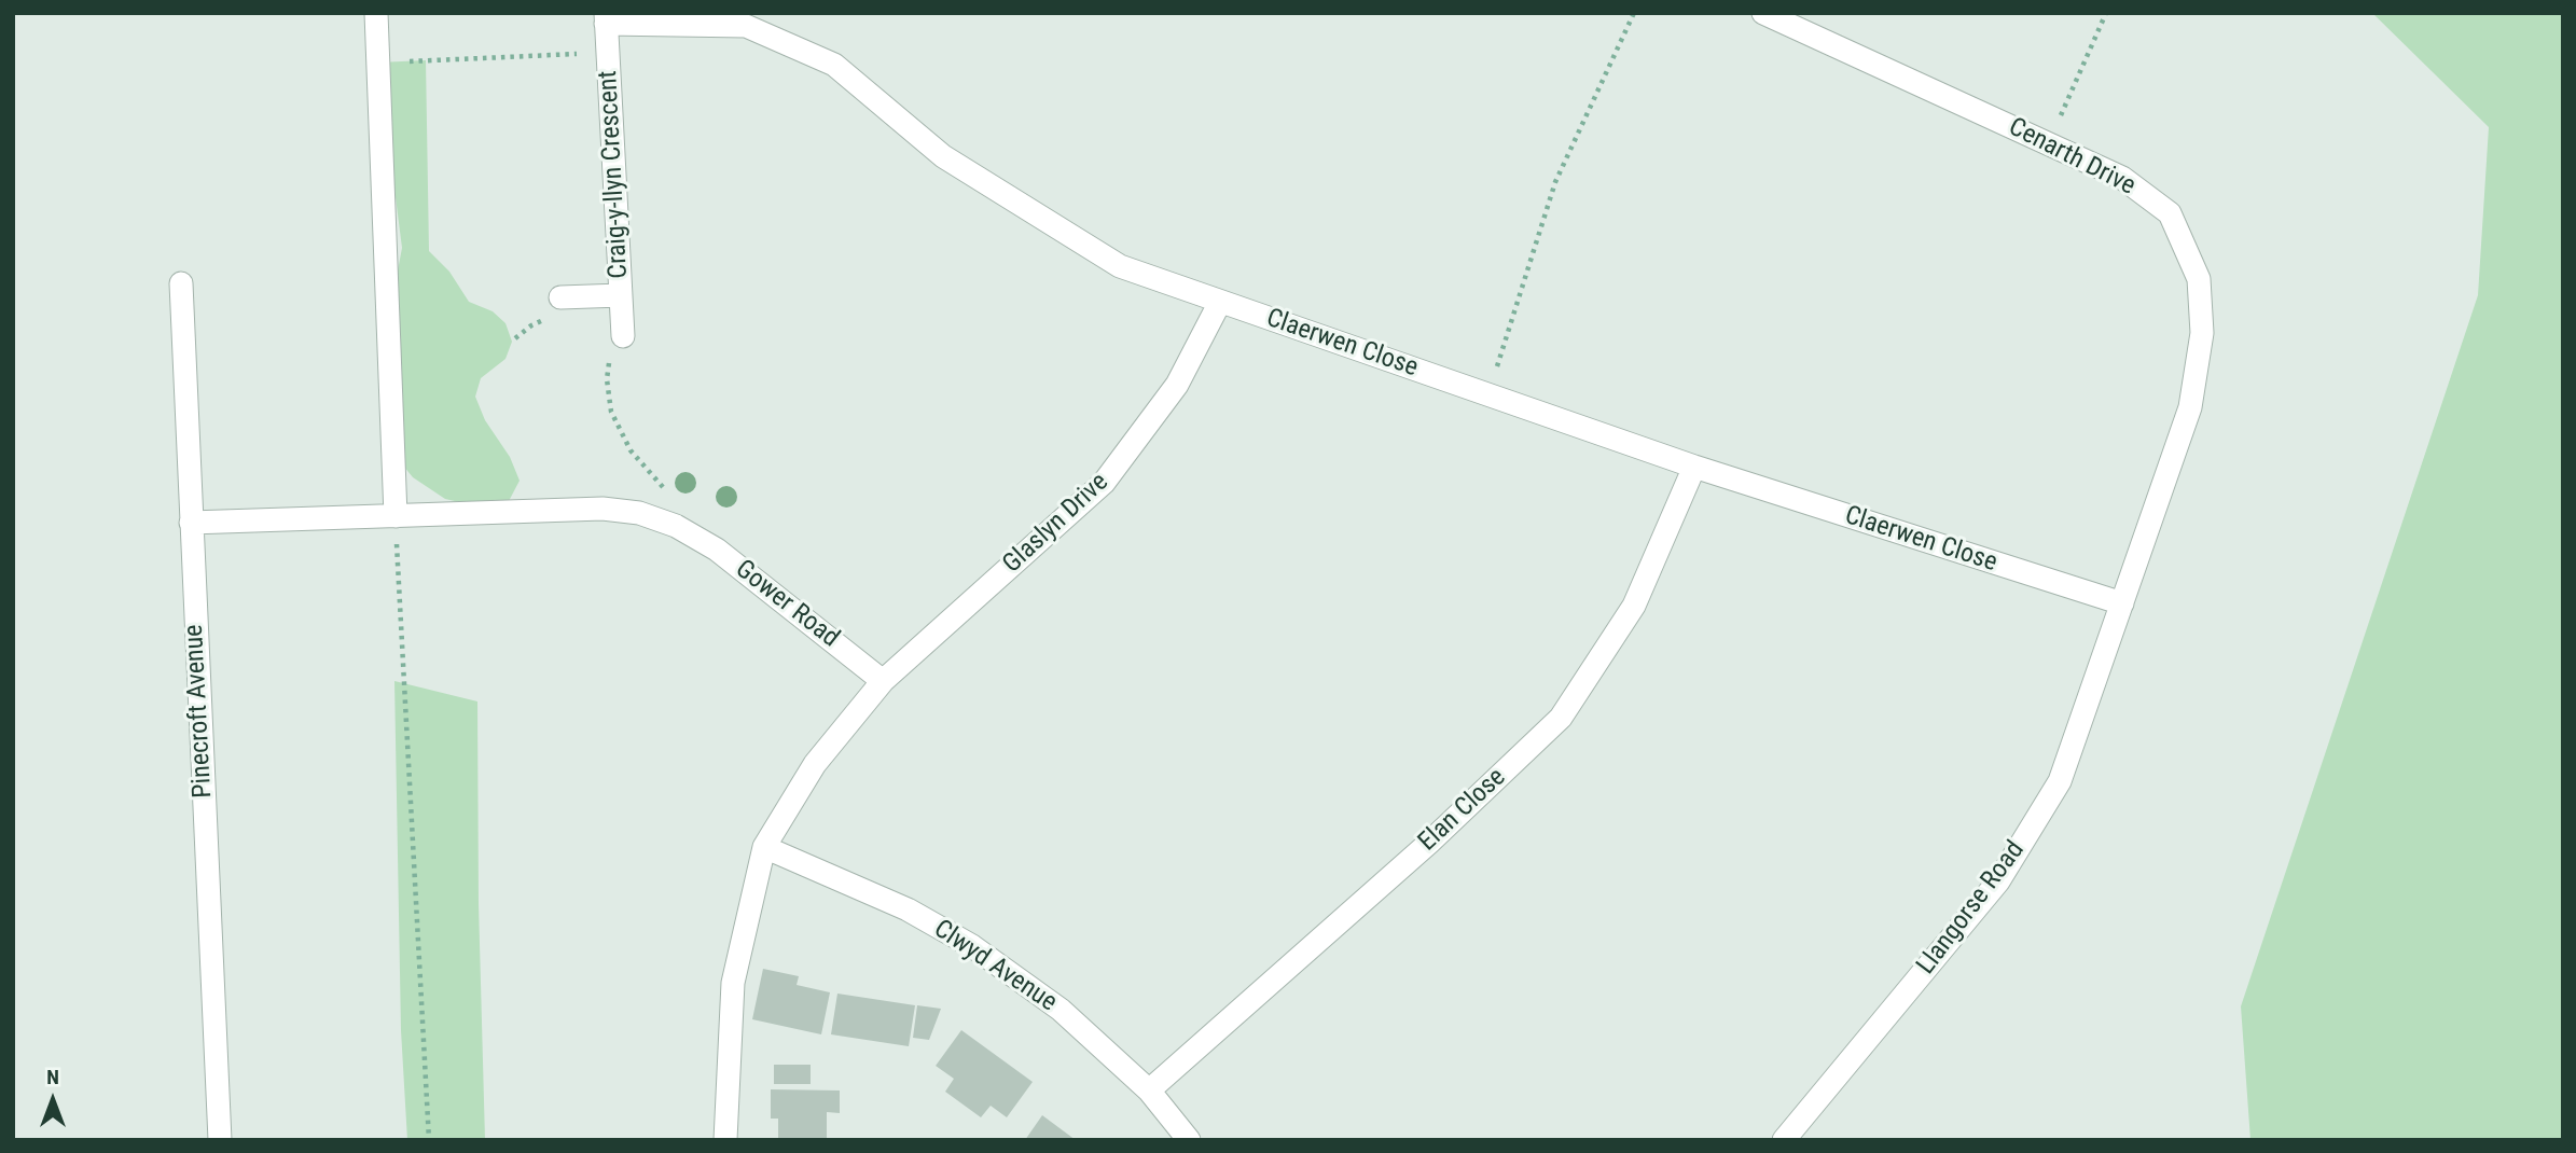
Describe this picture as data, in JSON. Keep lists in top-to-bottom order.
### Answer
{
  "streets": {
    "street": [
      "Cenarth Drive",
      "Craig-y-llyn Crescent",
      "Claerwen Close",
      "Glaslyn Drive",
      "Gower Road",
      "Pinecroft Avenue",
      "Elan Close",
      "Llangorse Road",
      "Clwyd Avenue"
    ]
  },
  "crossings": [
    ["Cenarth Drive", "Claerwen Close"],
    ["Cenarth Drive", "Llangorse Road"],
    ["Craig-y-llyn Crescent", "Claerwen Close"],
    ["Claerwen Close", "Glaslyn Drive"],
    ["Claerwen Close", "Elan Close"],
    ["Claerwen Close", "Llangorse Road"],
    ["Glaslyn Drive", "Gower Road"],
    ["Gower Road", "Pinecroft Avenue"],
    ["Elan Close", "Clwyd Avenue"]
  ],
  "north": "top"
}
